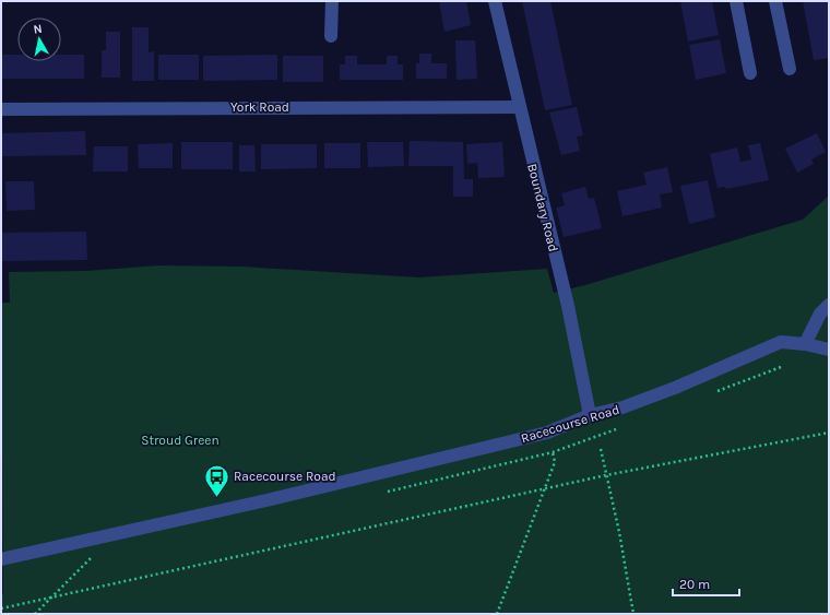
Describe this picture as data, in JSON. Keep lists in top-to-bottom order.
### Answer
{
  "streets": {
    "street": ["York Road", "Boundary Road", "Racecourse Road"]
  },
  "crossings": [
    ["York Road", "Boundary Road"],
    ["Boundary Road", "Racecourse Road"]
  ],
  "parks": ["Stroud Green"],
  "places": {
    "bus stop": ["Racecourse Road"]
  },
  "scale_bar": "20 m",
  "north": "top"
}
